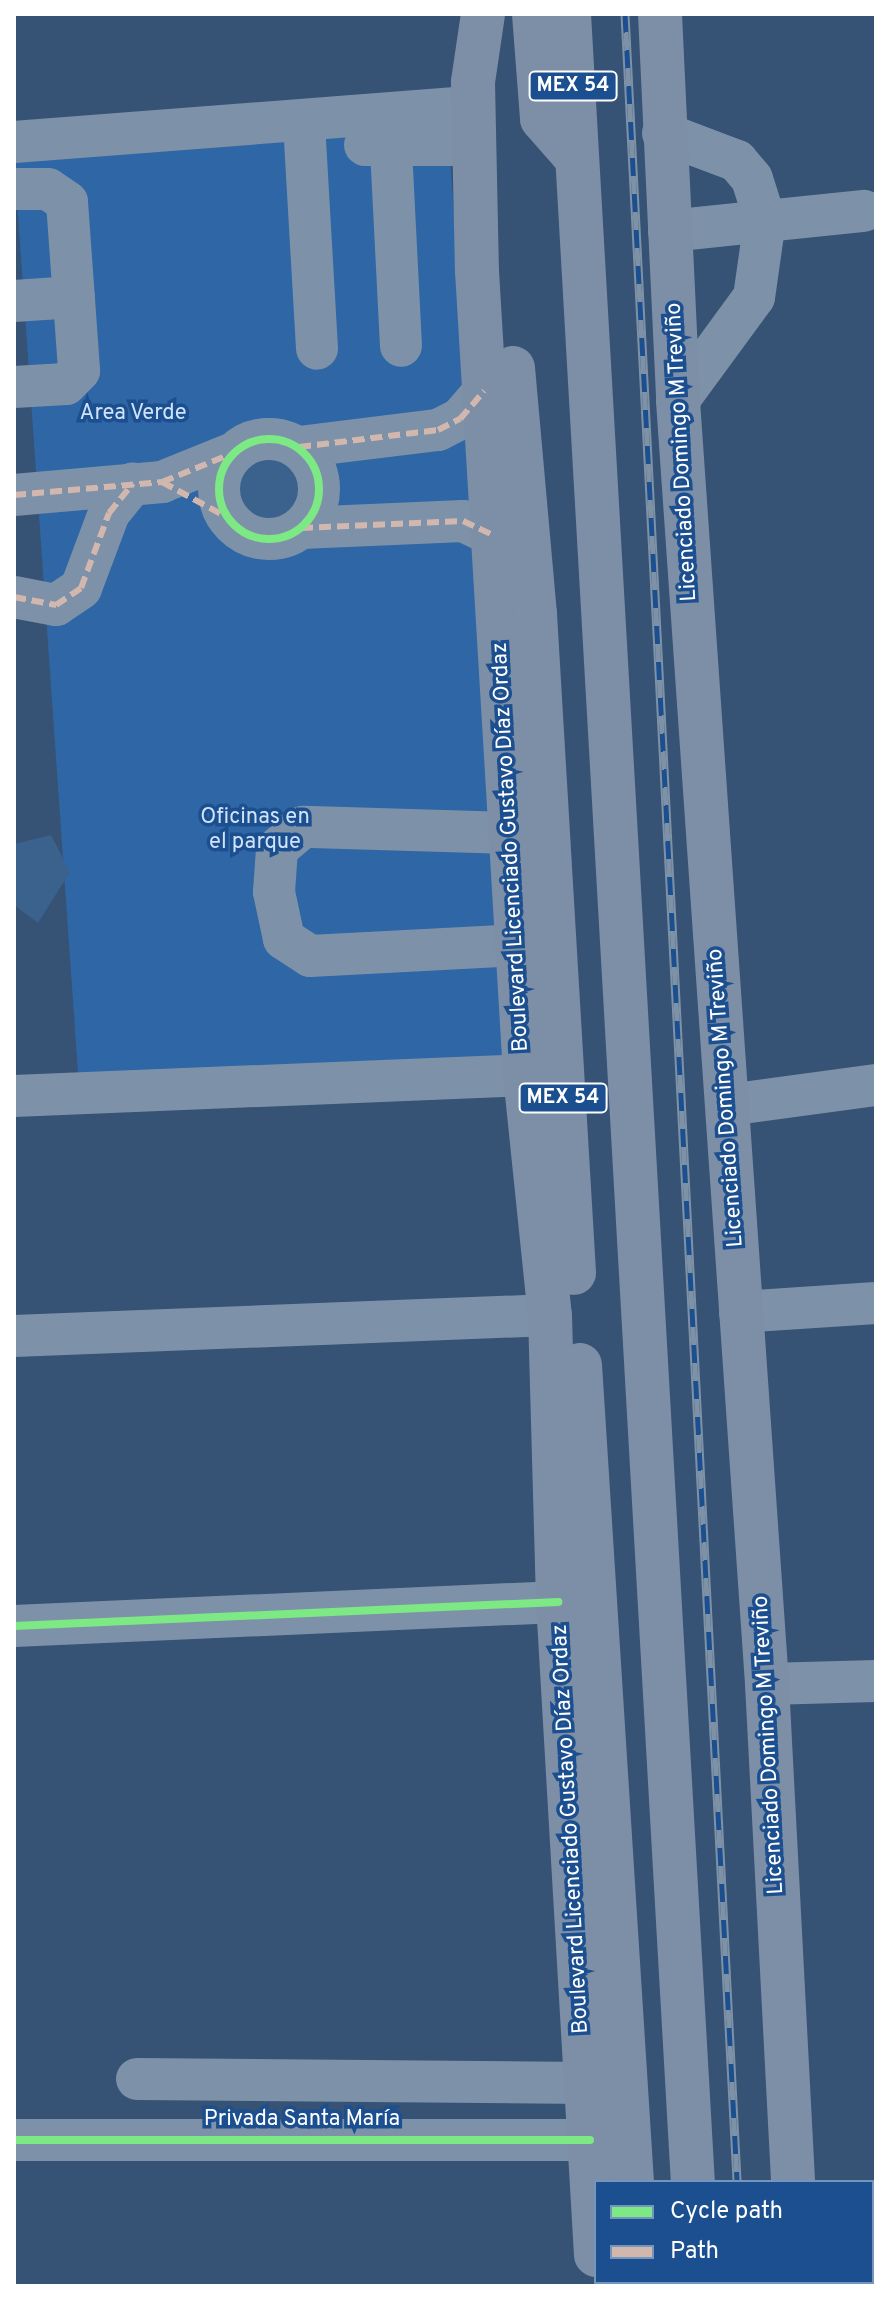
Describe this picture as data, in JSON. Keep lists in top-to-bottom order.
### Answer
{
  "streets": {
    "main road": ["MEX 54", "Licenciado Domingo M Treviño", "Boulevard Licenciado Gustavo Díaz Ordaz"],
    "street": ["Privada Santa María"]
  },
  "crossings": [
    ["Boulevard Licenciado Gustavo Díaz Ordaz", "Privada Santa María"]
  ],
  "parks": ["Area Verde", "Oficinas en el parque"],
  "legend": ["Cycle path", "Path"]
}
